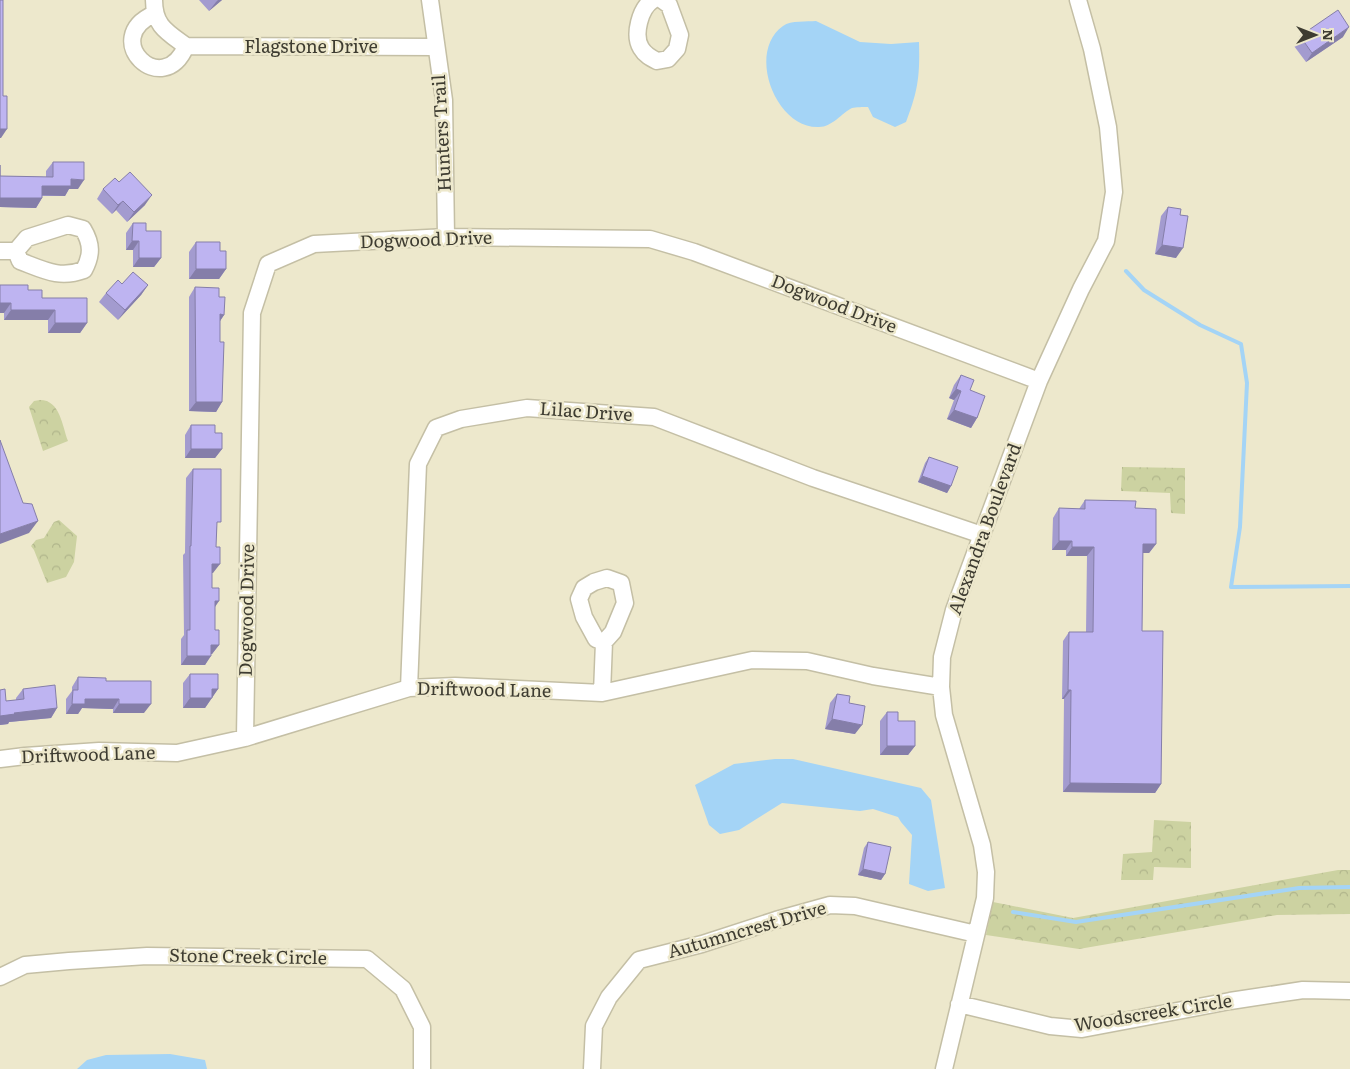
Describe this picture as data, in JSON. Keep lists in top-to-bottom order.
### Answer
{
  "streets": {
    "street": [
      "Flagstone Drive",
      "Hunters Trail",
      "Dogwood Drive",
      "Lilac Drive",
      "Alexandra Boulevard",
      "Driftwood Lane",
      "Autumncrest Drive",
      "Stone Creek Circle",
      "Woodscreek Circle"
    ]
  },
  "crossings": [
    ["Flagstone Drive", "Hunters Trail"],
    ["Hunters Trail", "Dogwood Drive"],
    ["Dogwood Drive", "Alexandra Boulevard"],
    ["Dogwood Drive", "Driftwood Lane"],
    ["Lilac Drive", "Alexandra Boulevard"],
    ["Lilac Drive", "Driftwood Lane"],
    ["Alexandra Boulevard", "Driftwood Lane"],
    ["Alexandra Boulevard", "Autumncrest Drive"],
    ["Alexandra Boulevard", "Woodscreek Circle"]
  ],
  "north": "right"
}
